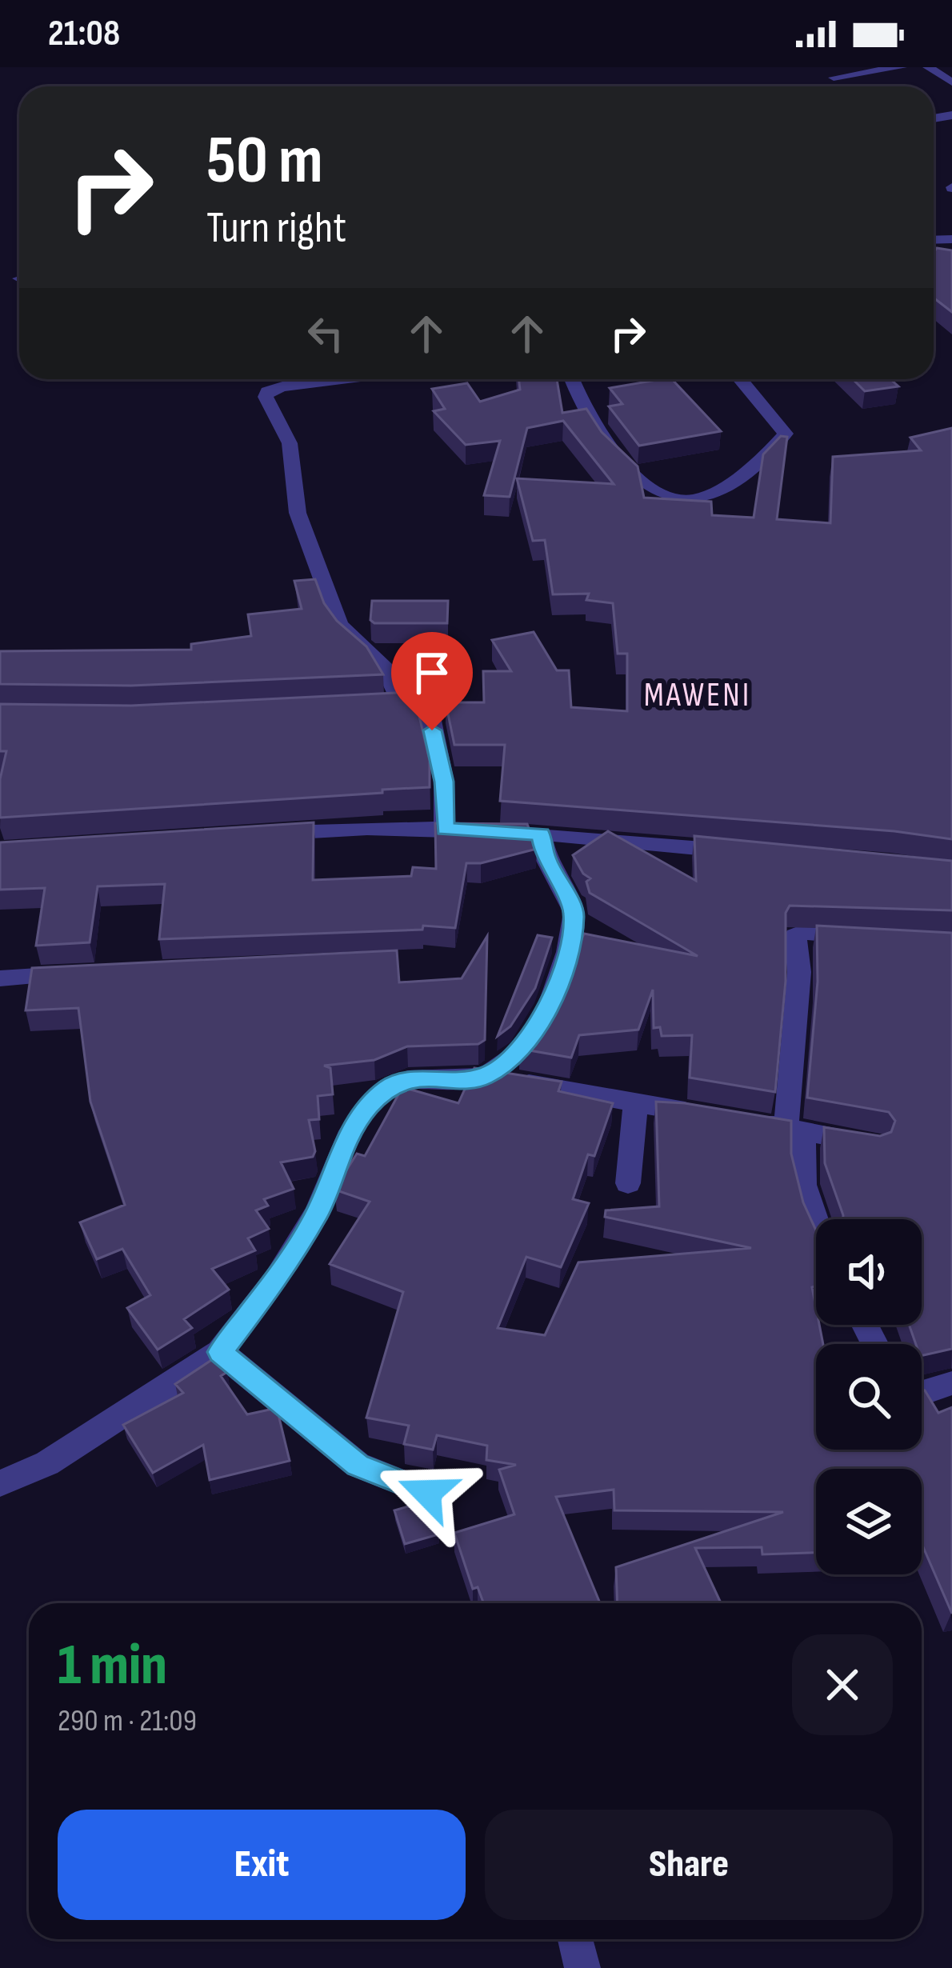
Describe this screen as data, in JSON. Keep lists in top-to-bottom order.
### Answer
{
  "districts": ["MAWENI"],
  "page": {
    "status": "21:08",
    "turn": ["50 m", "Turn right"],
    "heading": ["1 min", "290 m · 21:09"],
    "buttons": ["Exit", "Share"]
  }
}
